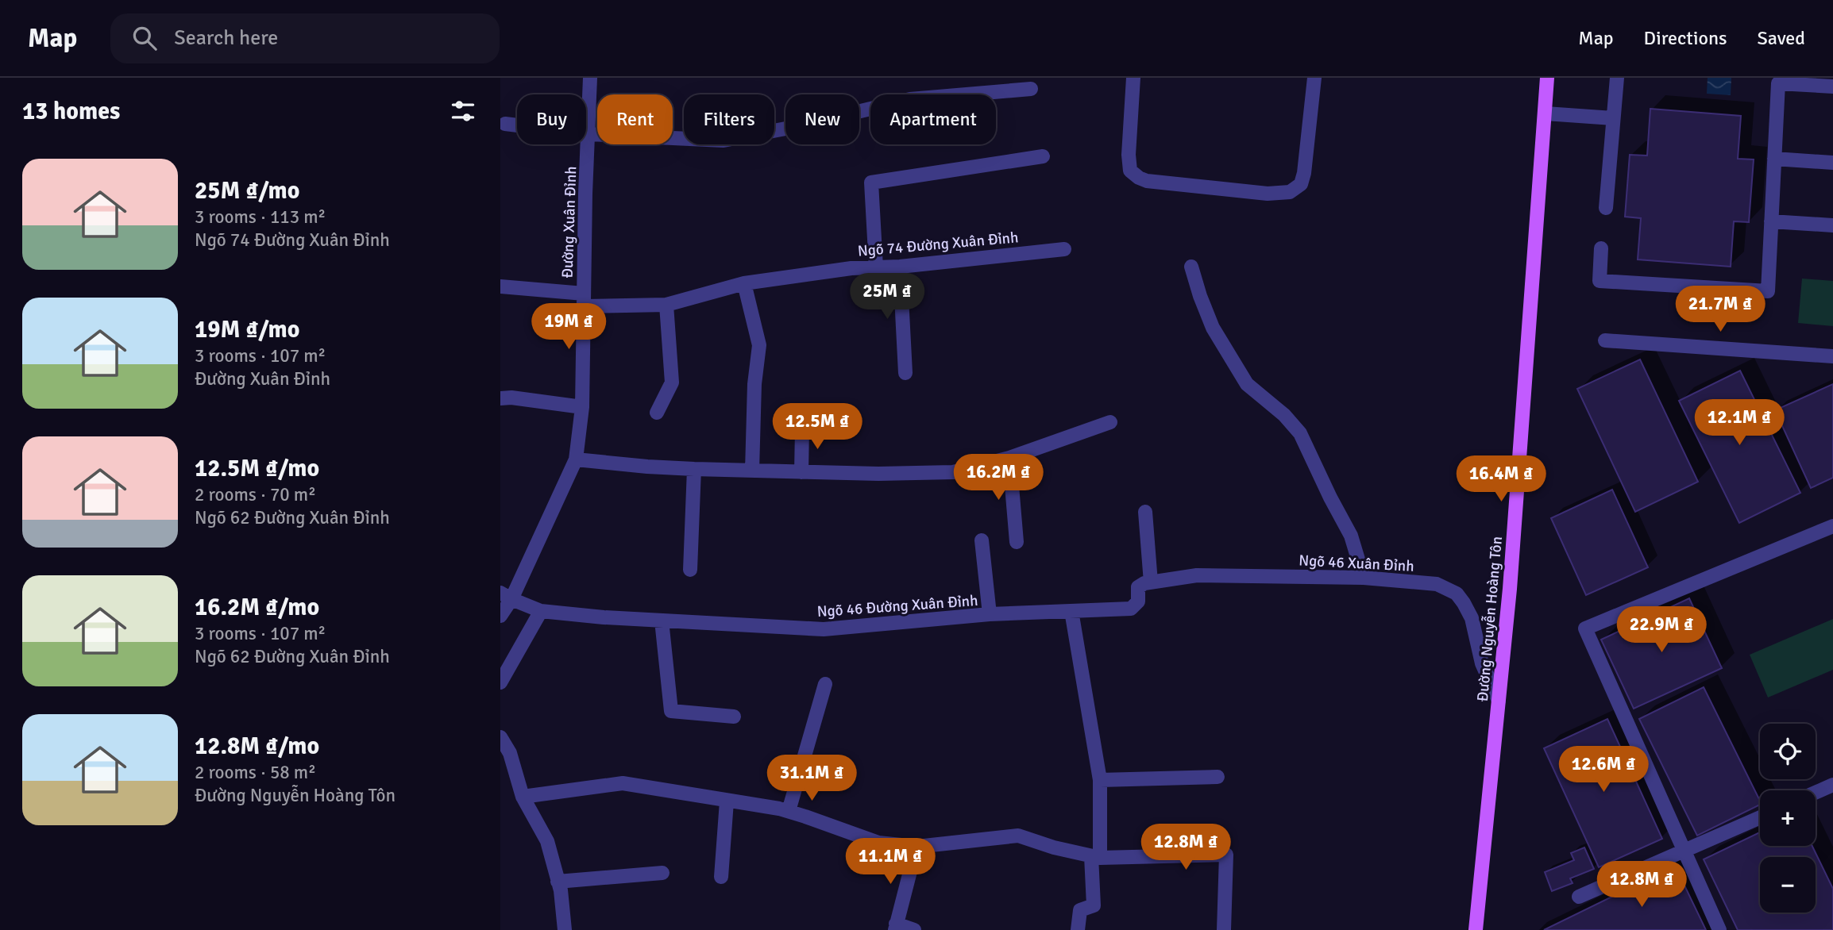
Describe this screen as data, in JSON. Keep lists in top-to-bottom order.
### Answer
{
  "streets": {
    "main road": ["Đường Nguyễn Hoàng Tôn"],
    "street": [
      "Đường Xuân Đỉnh",
      "Ngõ 74 Đường Xuân Đỉnh",
      "Ngõ 46 Xuân Đỉnh",
      "Ngõ 46 Đường Xuân Đỉnh"
    ]
  },
  "crossings": [
    ["Đường Xuân Đỉnh", "Ngõ 74 Đường Xuân Đỉnh"],
    ["Đường Xuân Đỉnh", "Ngõ 46 Đường Xuân Đỉnh"],
    ["Ngõ 46 Xuân Đỉnh", "Ngõ 46 Đường Xuân Đỉnh"],
    ["Ngõ 46 Xuân Đỉnh", "Đường Nguyễn Hoàng Tôn"]
  ],
  "page": {
    "header": "Map",
    "search": "Search here",
    "nav": ["Map", "Directions", "Saved"],
    "heading": "13 homes",
    "chip": [
      "Buy",
      "Rent",
      "Filters",
      "New",
      "Apartment"
    ],
    "list": [
      {
        "name": "25M ₫/mo",
        "note": "3 rooms · 113 m² · Ngõ 74 Đường Xuân Đỉnh"
      },
      {
        "name": "19M ₫/mo",
        "note": "3 rooms · 107 m² · Đường Xuân Đỉnh"
      },
      {
        "name": "12.5M ₫/mo",
        "note": "2 rooms · 70 m² · Ngõ 62 Đường Xuân Đỉnh"
      },
      {
        "name": "16.2M ₫/mo",
        "note": "3 rooms · 107 m² · Ngõ 62 Đường Xuân Đỉnh"
      },
      {
        "name": "12.8M ₫/mo",
        "note": "2 rooms · 58 m² · Đường Nguyễn Hoàng Tôn"
      }
    ],
    "price": [
      "25M ₫",
      "21.7M ₫",
      "19M ₫",
      "12.1M ₫",
      "12.5M ₫",
      "16.2M ₫",
      "16.4M ₫",
      "22.9M ₫",
      "12.6M ₫",
      "31.1M ₫",
      "12.8M ₫",
      "11.1M ₫",
      "12.8M ₫"
    ],
    "map_buttons": ["+", "−"]
  }
}
